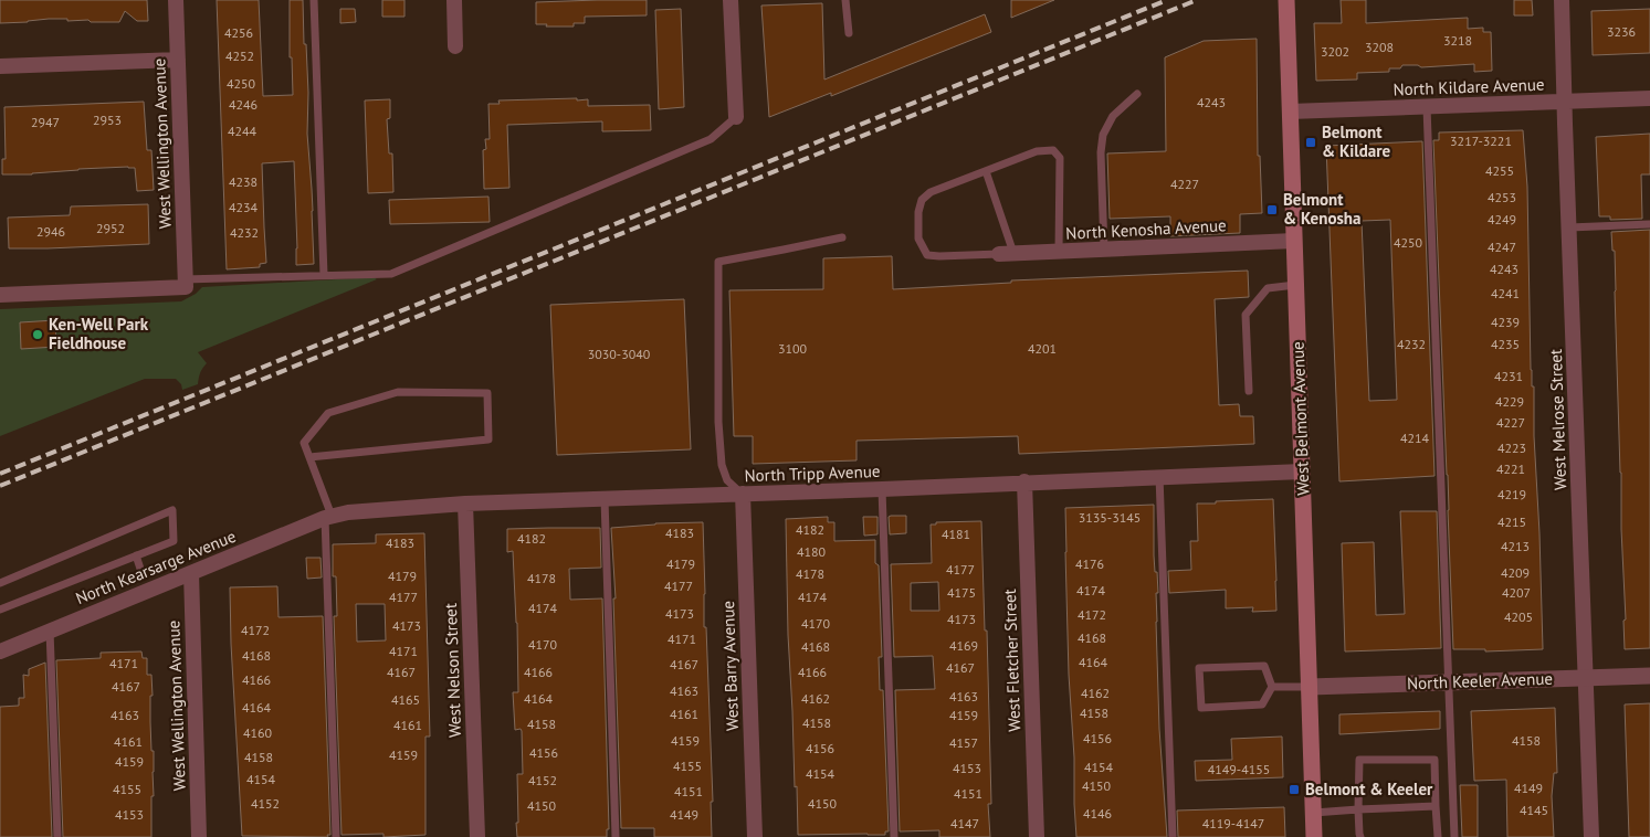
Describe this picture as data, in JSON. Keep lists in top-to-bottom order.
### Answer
{
  "streets": {
    "main road": ["West Belmont Avenue"],
    "street": [
      "North Kildare Avenue",
      "West Wellington Avenue",
      "North Kenosha Avenue",
      "West Melrose Street",
      "North Tripp Avenue",
      "North Kearsarge Avenue",
      "West Fletcher Street",
      "West Barry Avenue",
      "West Nelson Street",
      "North Keeler Avenue"
    ]
  },
  "crossings": [
    ["North Kildare Avenue", "West Belmont Avenue"],
    ["North Kildare Avenue", "West Melrose Street"],
    ["West Wellington Avenue", "North Kearsarge Avenue"],
    ["North Kenosha Avenue", "West Belmont Avenue"],
    ["West Belmont Avenue", "North Tripp Avenue"],
    ["West Belmont Avenue", "North Keeler Avenue"],
    ["West Melrose Street", "North Keeler Avenue"],
    ["North Tripp Avenue", "North Kearsarge Avenue"],
    ["North Tripp Avenue", "West Fletcher Street"],
    ["North Tripp Avenue", "West Barry Avenue"],
    ["North Tripp Avenue", "West Nelson Street"]
  ],
  "places": {
    "transit": ["Belmont & Kildare", "Belmont & Kenosha", "Belmont & Keeler"],
    "other": ["Ken-Well Park Fieldhouse"]
  },
  "house_numbers": [
    "3236",
    "4256",
    "3218",
    "3208",
    "3202",
    "4252",
    "4250",
    "4243",
    "4246",
    "2953",
    "2947",
    "4244",
    "3217-3221",
    "4255",
    "4238",
    "4227",
    "4253",
    "4234",
    "4249",
    "2952",
    "2946",
    "4232",
    "4250",
    "4247",
    "4243",
    "4241",
    "4239",
    "4232",
    "4235",
    "3100",
    "4201",
    "3030-3040",
    "4231",
    "4229",
    "4227",
    "4214",
    "4223",
    "4221",
    "4219",
    "3135-3145",
    "4215",
    "4182",
    "4183",
    "4181",
    "4182",
    "4183",
    "4213",
    "4180",
    "4179",
    "4176",
    "4177",
    "4209",
    "4178",
    "4179",
    "4178",
    "4177",
    "4174",
    "4175",
    "4207",
    "4177",
    "4174",
    "4174",
    "4173",
    "4172",
    "4205",
    "4173",
    "4170",
    "4173",
    "4172",
    "4168",
    "4171",
    "4170",
    "4169",
    "4168",
    "4171",
    "4168",
    "4164",
    "4171",
    "4167",
    "4167",
    "4167",
    "4166",
    "4166",
    "4166",
    "4167",
    "4163",
    "4162",
    "4163",
    "4164",
    "4162",
    "4165",
    "4164",
    "4158",
    "4161",
    "4163",
    "4159",
    "4158",
    "4158",
    "4161",
    "4160",
    "4156",
    "4159",
    "4158",
    "4161",
    "4157",
    "4156",
    "4156",
    "4159",
    "4158",
    "4159",
    "4155",
    "4154",
    "4153",
    "4149-4155",
    "4154",
    "4154",
    "4152",
    "4150",
    "4149",
    "4155",
    "4151",
    "4151",
    "4152",
    "4150",
    "4150",
    "4145",
    "4146",
    "4153",
    "4149",
    "4147",
    "4119-4147"
  ]
}
